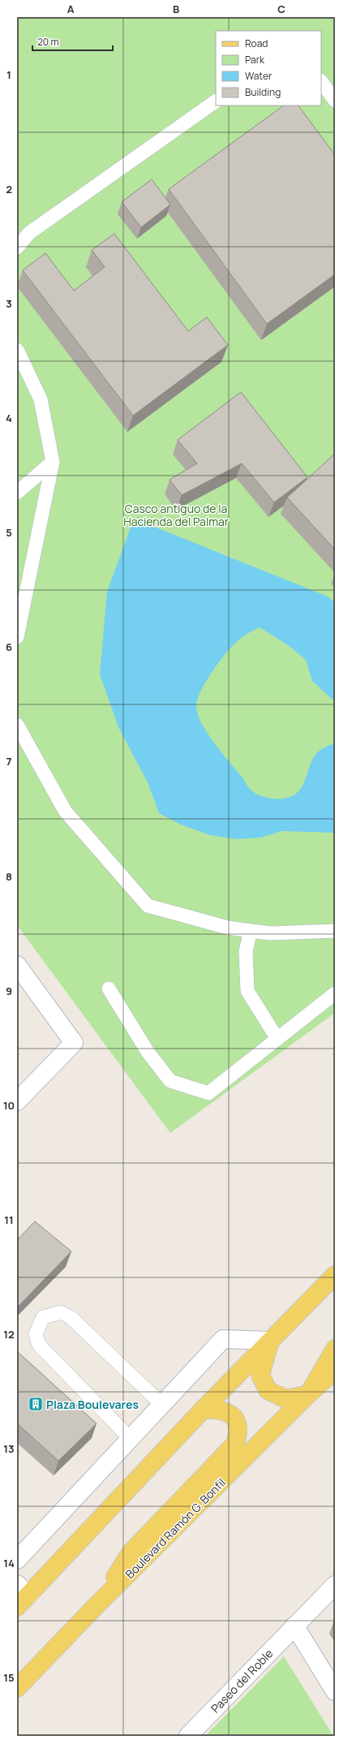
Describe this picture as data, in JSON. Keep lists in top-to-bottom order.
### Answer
{
  "streets": {
    "main road": ["Boulevard Ramón G. Bonfil"],
    "street": ["Paseo del Roble"]
  },
  "parks": ["Casco antiguo de la Hacienda del Palmar"],
  "places": {
    "building": ["Plaza Boulevares"]
  },
  "legend": [
    "Road",
    "Park",
    "Water",
    "Building"
  ],
  "scale_bar": "20 m",
  "grid": {
    "columns": ["A", "B", "C"],
    "rows": [
      "1",
      "2",
      "3",
      "4",
      "5",
      "6",
      "7",
      "8",
      "9",
      "10",
      "11",
      "12",
      "13",
      "14",
      "15"
    ]
  }
}
